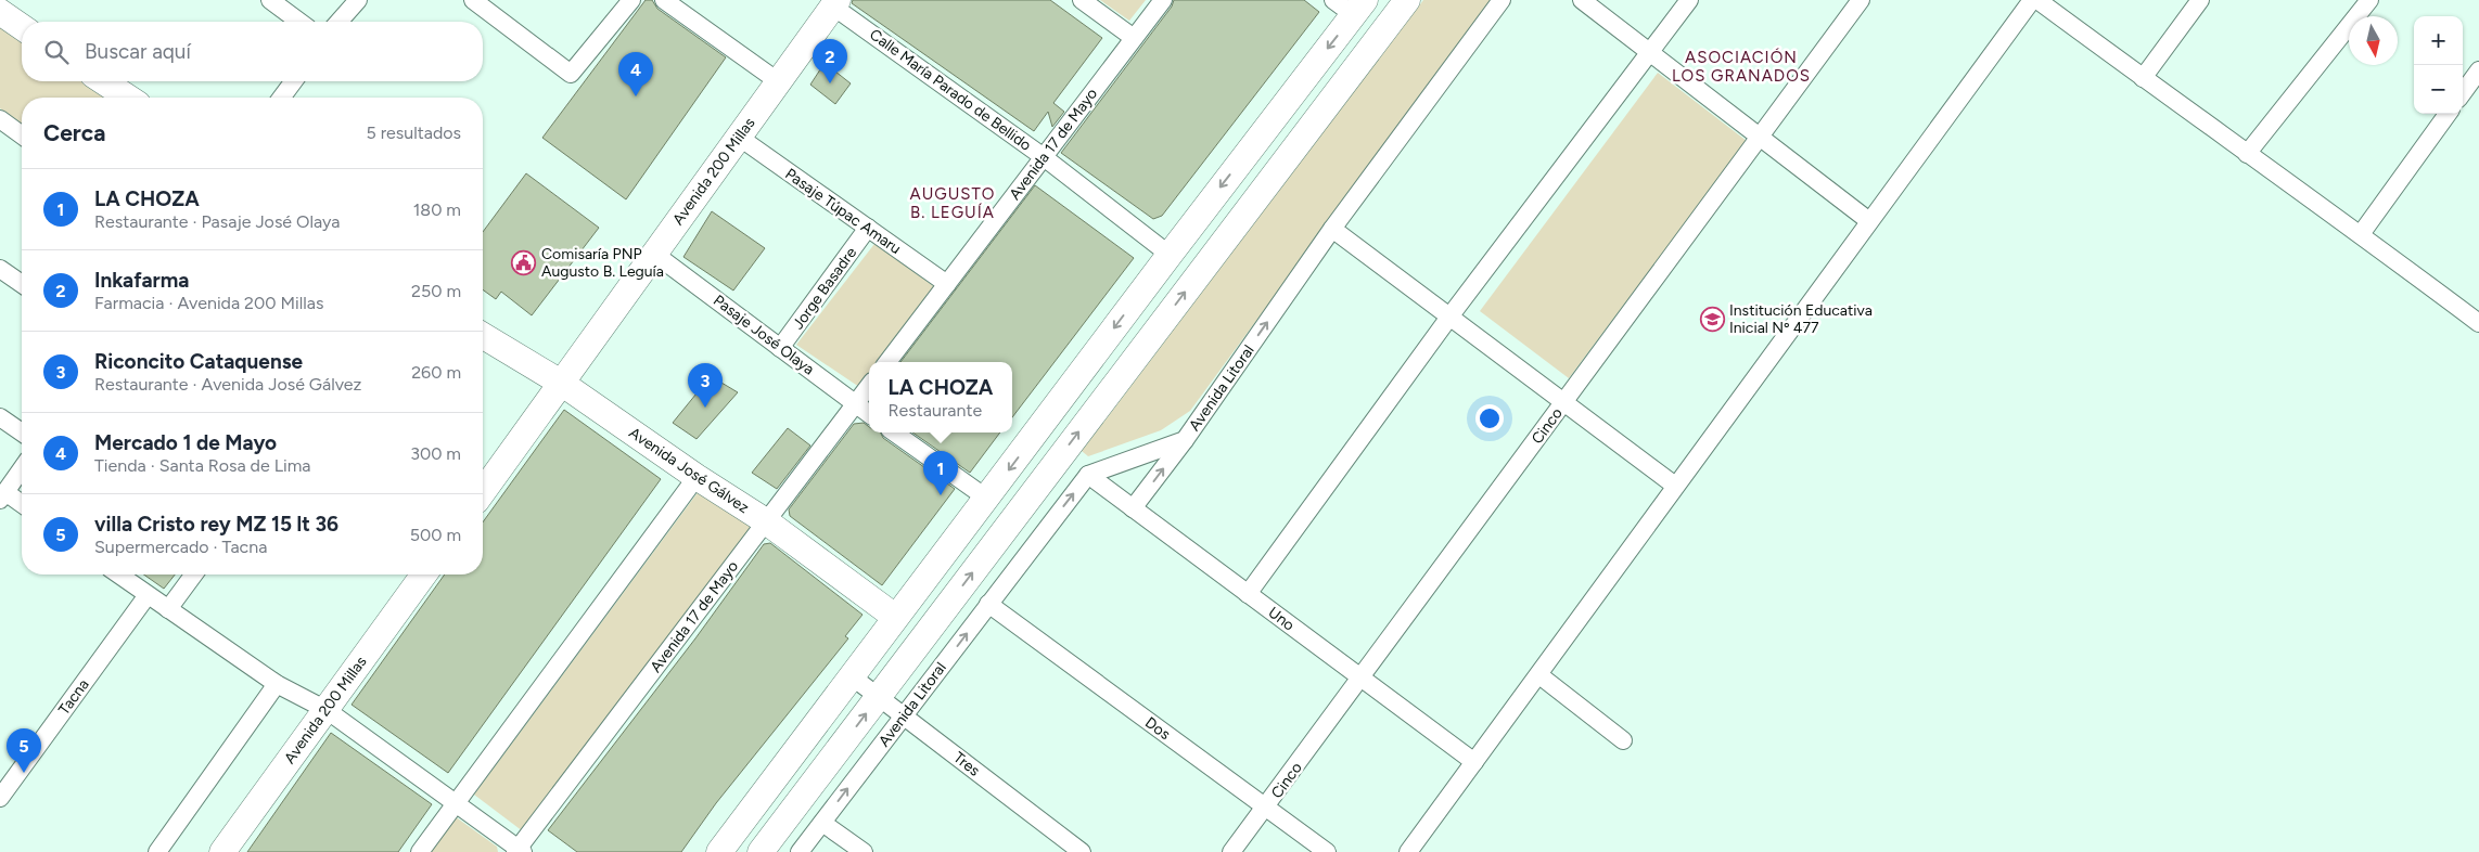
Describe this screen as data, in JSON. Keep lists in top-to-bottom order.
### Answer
{
  "streets": {
    "main road": ["Avenida 200 Millas", "Avenida Litoral", "Avenida José Gálvez"],
    "street": [
      "Calle María Parado de Bellido",
      "Avenida 17 de Mayo",
      "Pasaje Túpac Amaru",
      "Jorge Basadre",
      "Pasaje José Olaya",
      "Cinco",
      "Uno",
      "Tacna",
      "Dos",
      "Tres"
    ]
  },
  "crossings": [
    ["Calle María Parado de Bellido", "Avenida 17 de Mayo"],
    ["Calle María Parado de Bellido", "Avenida 200 Millas"],
    ["Avenida 17 de Mayo", "Pasaje Túpac Amaru"],
    ["Avenida 17 de Mayo", "Pasaje José Olaya"],
    ["Avenida 17 de Mayo", "Avenida José Gálvez"],
    ["Avenida 200 Millas", "Pasaje Túpac Amaru"],
    ["Avenida 200 Millas", "Pasaje José Olaya"],
    ["Avenida 200 Millas", "Avenida José Gálvez"],
    ["Pasaje Túpac Amaru", "Jorge Basadre"],
    ["Jorge Basadre", "Pasaje José Olaya"],
    ["Avenida Litoral", "Uno"],
    ["Avenida Litoral", "Dos"],
    ["Avenida Litoral", "Tres"],
    ["Cinco", "Uno"],
    ["Cinco", "Dos"]
  ],
  "districts": ["ASOCIACIÓN LOS GRANADOS", "AUGUSTO B. LEGUÍA"],
  "places": {
    "public building": ["Comisaría PNP Augusto B. Leguía"],
    "school or university": ["Institución Educativa Inicial Nº 477"]
  },
  "north": "bottom",
  "page": {
    "map_buttons": ["+", "−"],
    "search": "Buscar aquí",
    "pins": [
      "2",
      "4",
      "3",
      "1",
      "5"
    ],
    "heading": ["Cerca", "5 resultados"],
    "list": [
      {
        "mark": "1",
        "name": "LA CHOZA",
        "note": "Restaurante · Pasaje José Olaya",
        "value": "180 m"
      },
      {
        "mark": "2",
        "name": "Inkafarma",
        "note": "Farmacia · Avenida 200 Millas",
        "value": "250 m"
      },
      {
        "mark": "3",
        "name": "Riconcito Cataquense",
        "note": "Restaurante · Avenida José Gálvez",
        "value": "260 m"
      },
      {
        "mark": "4",
        "name": "Mercado 1 de Mayo",
        "note": "Tienda · Santa Rosa de Lima",
        "value": "300 m"
      },
      {
        "mark": "5",
        "name": "villa Cristo rey MZ 15 lt 36",
        "note": "Supermercado · Tacna",
        "value": "500 m"
      }
    ],
    "popup": ["LA CHOZA", "Restaurante"]
  }
}
